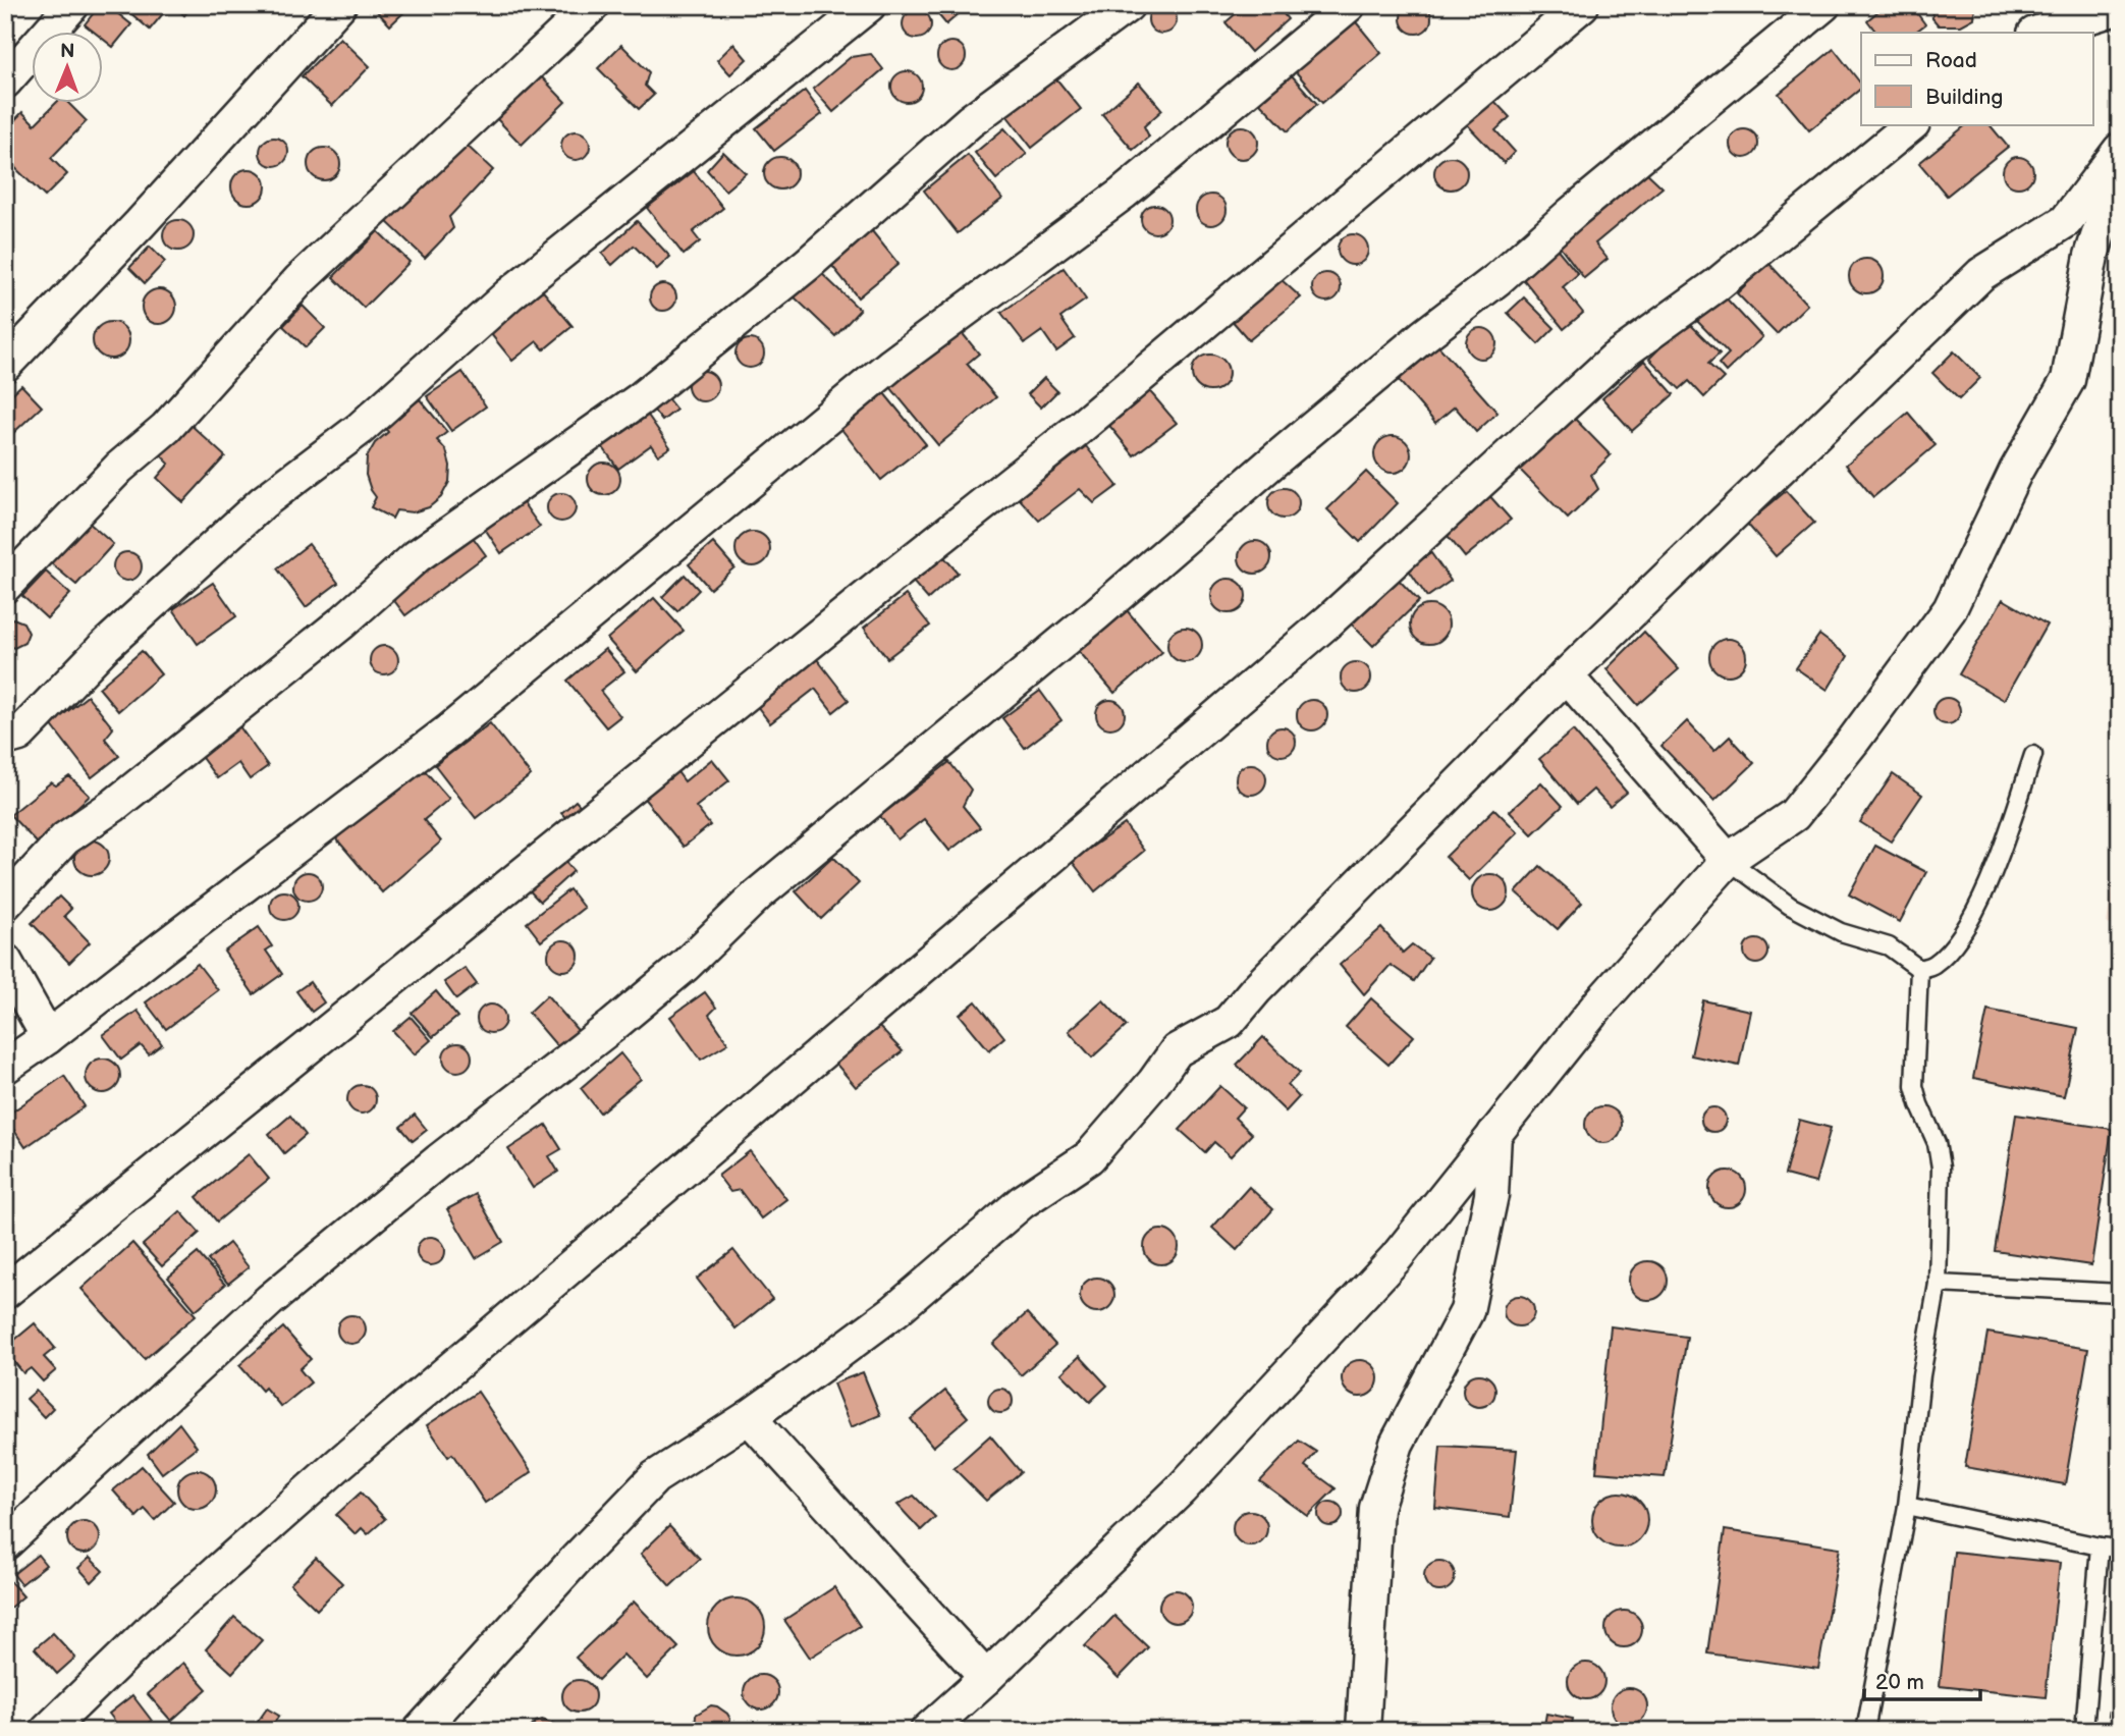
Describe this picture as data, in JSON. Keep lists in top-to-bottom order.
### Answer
{
  "legend": ["Road", "Building"],
  "scale_bar": "20 m",
  "north": "top"
}
